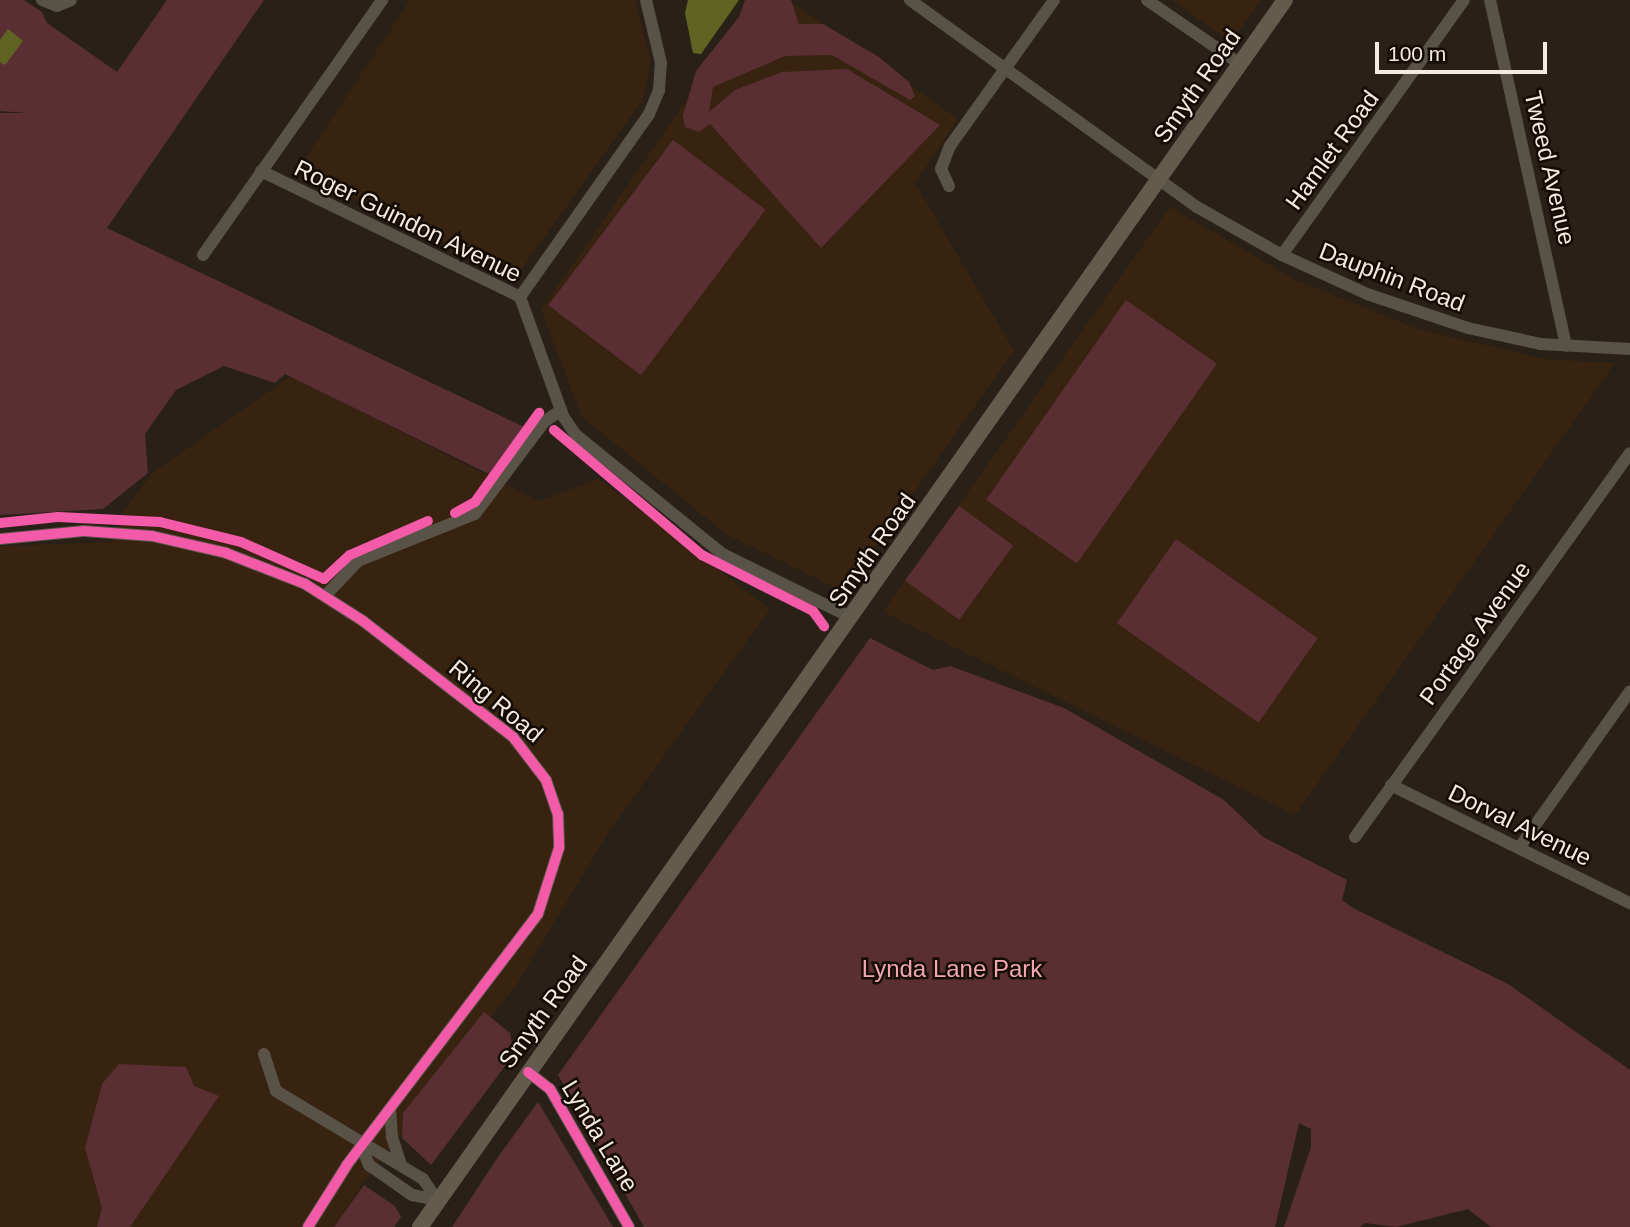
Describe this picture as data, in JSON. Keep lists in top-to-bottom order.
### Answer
{
  "streets": {
    "main road": ["Smyth Road"],
    "street": [
      "Hamlet Road",
      "Tweed Avenue",
      "Roger Guindon Avenue",
      "Dauphin Road",
      "Portage Avenue",
      "Ring Road",
      "Dorval Avenue",
      "Lynda Lane"
    ]
  },
  "crossings": [
    ["Smyth Road", "Roger Guindon Avenue"],
    ["Smyth Road", "Dauphin Road"],
    ["Smyth Road", "Lynda Lane"],
    ["Hamlet Road", "Dauphin Road"],
    ["Tweed Avenue", "Dauphin Road"],
    ["Portage Avenue", "Dorval Avenue"]
  ],
  "parks": ["Lynda Lane Park"],
  "scale_bar": "100 m"
}
